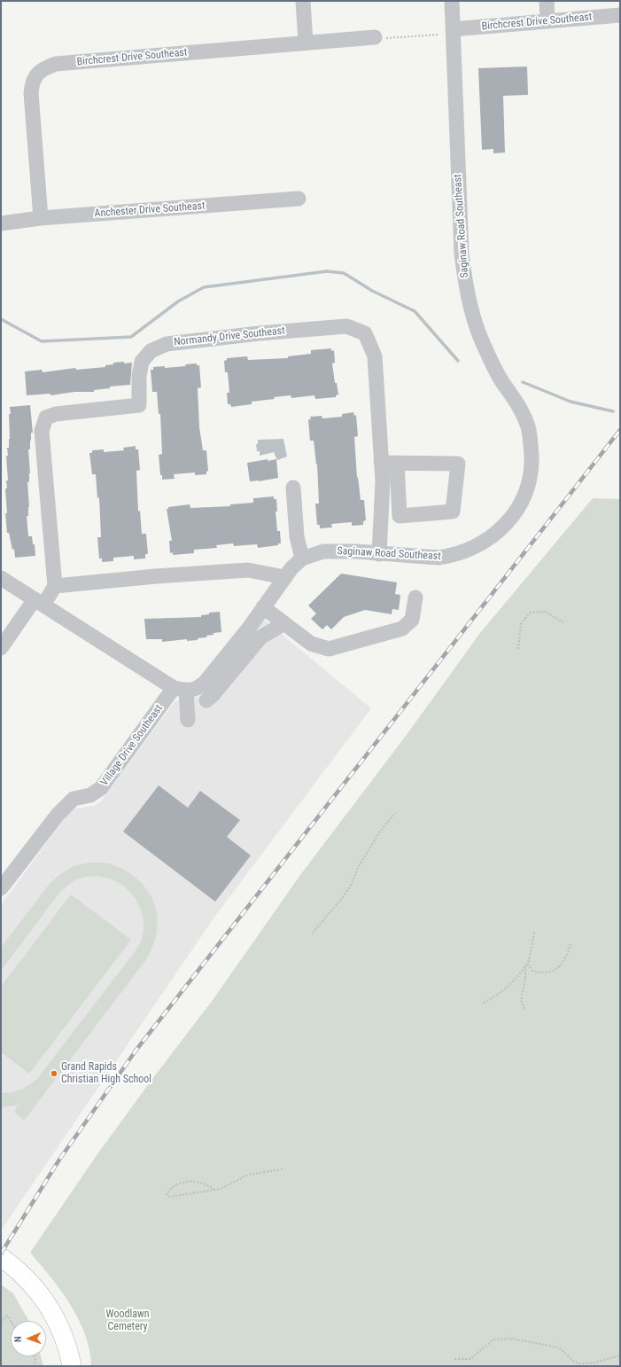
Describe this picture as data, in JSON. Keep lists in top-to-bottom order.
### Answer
{
  "streets": {
    "street": [
      "Birchcrest Drive Southeast",
      "Anchester Drive Southeast",
      "Saginaw Road Southeast",
      "Normandy Drive Southeast",
      "Village Drive Southeast"
    ]
  },
  "crossings": [
    ["Birchcrest Drive Southeast", "Anchester Drive Southeast"],
    ["Birchcrest Drive Southeast", "Saginaw Road Southeast"],
    ["Saginaw Road Southeast", "Normandy Drive Southeast"],
    ["Saginaw Road Southeast", "Village Drive Southeast"]
  ],
  "parks": ["Woodlawn Cemetery"],
  "places": ["Grand Rapids Christian High School"],
  "north": "left"
}
